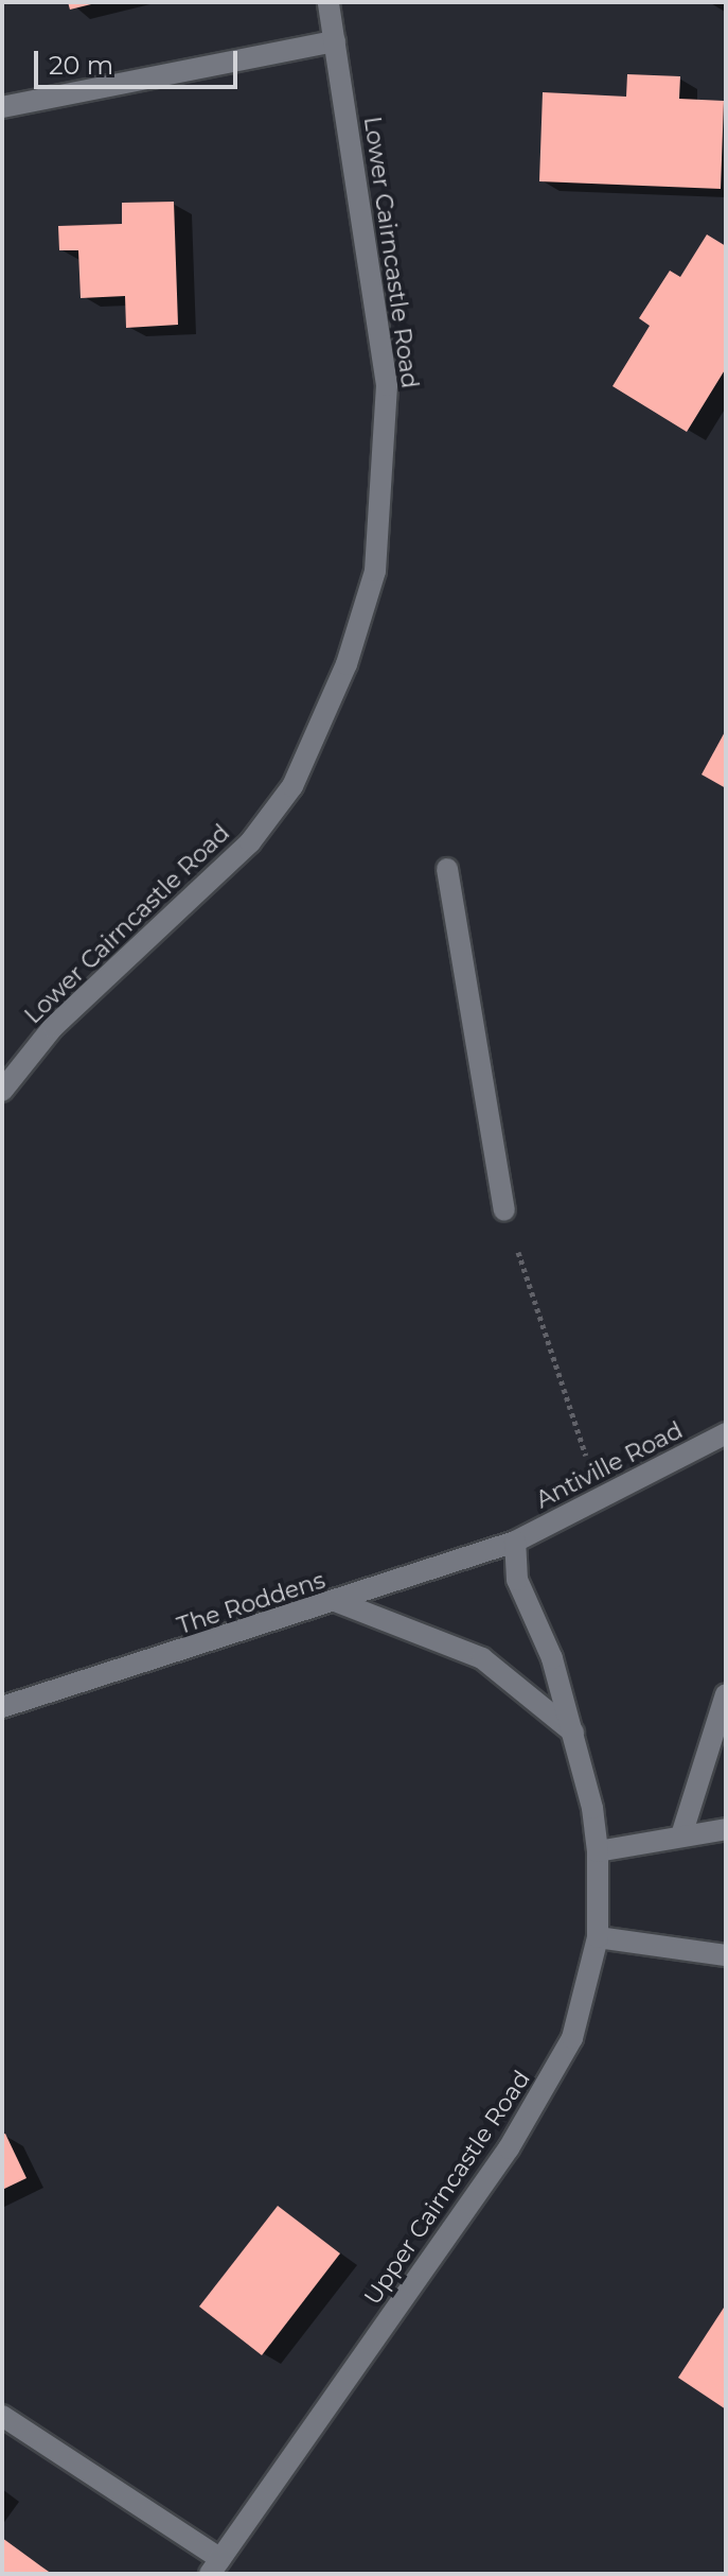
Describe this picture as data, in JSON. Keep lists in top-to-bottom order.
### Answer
{
  "streets": {
    "street": [
      "Lower Cairncastle Road",
      "Antiville Road",
      "The Roddens",
      "Upper Cairncastle Road"
    ]
  },
  "crossings": [
    ["Antiville Road", "The Roddens"],
    ["Antiville Road", "Upper Cairncastle Road"],
    ["The Roddens", "Upper Cairncastle Road"]
  ],
  "scale_bar": "20 m"
}
